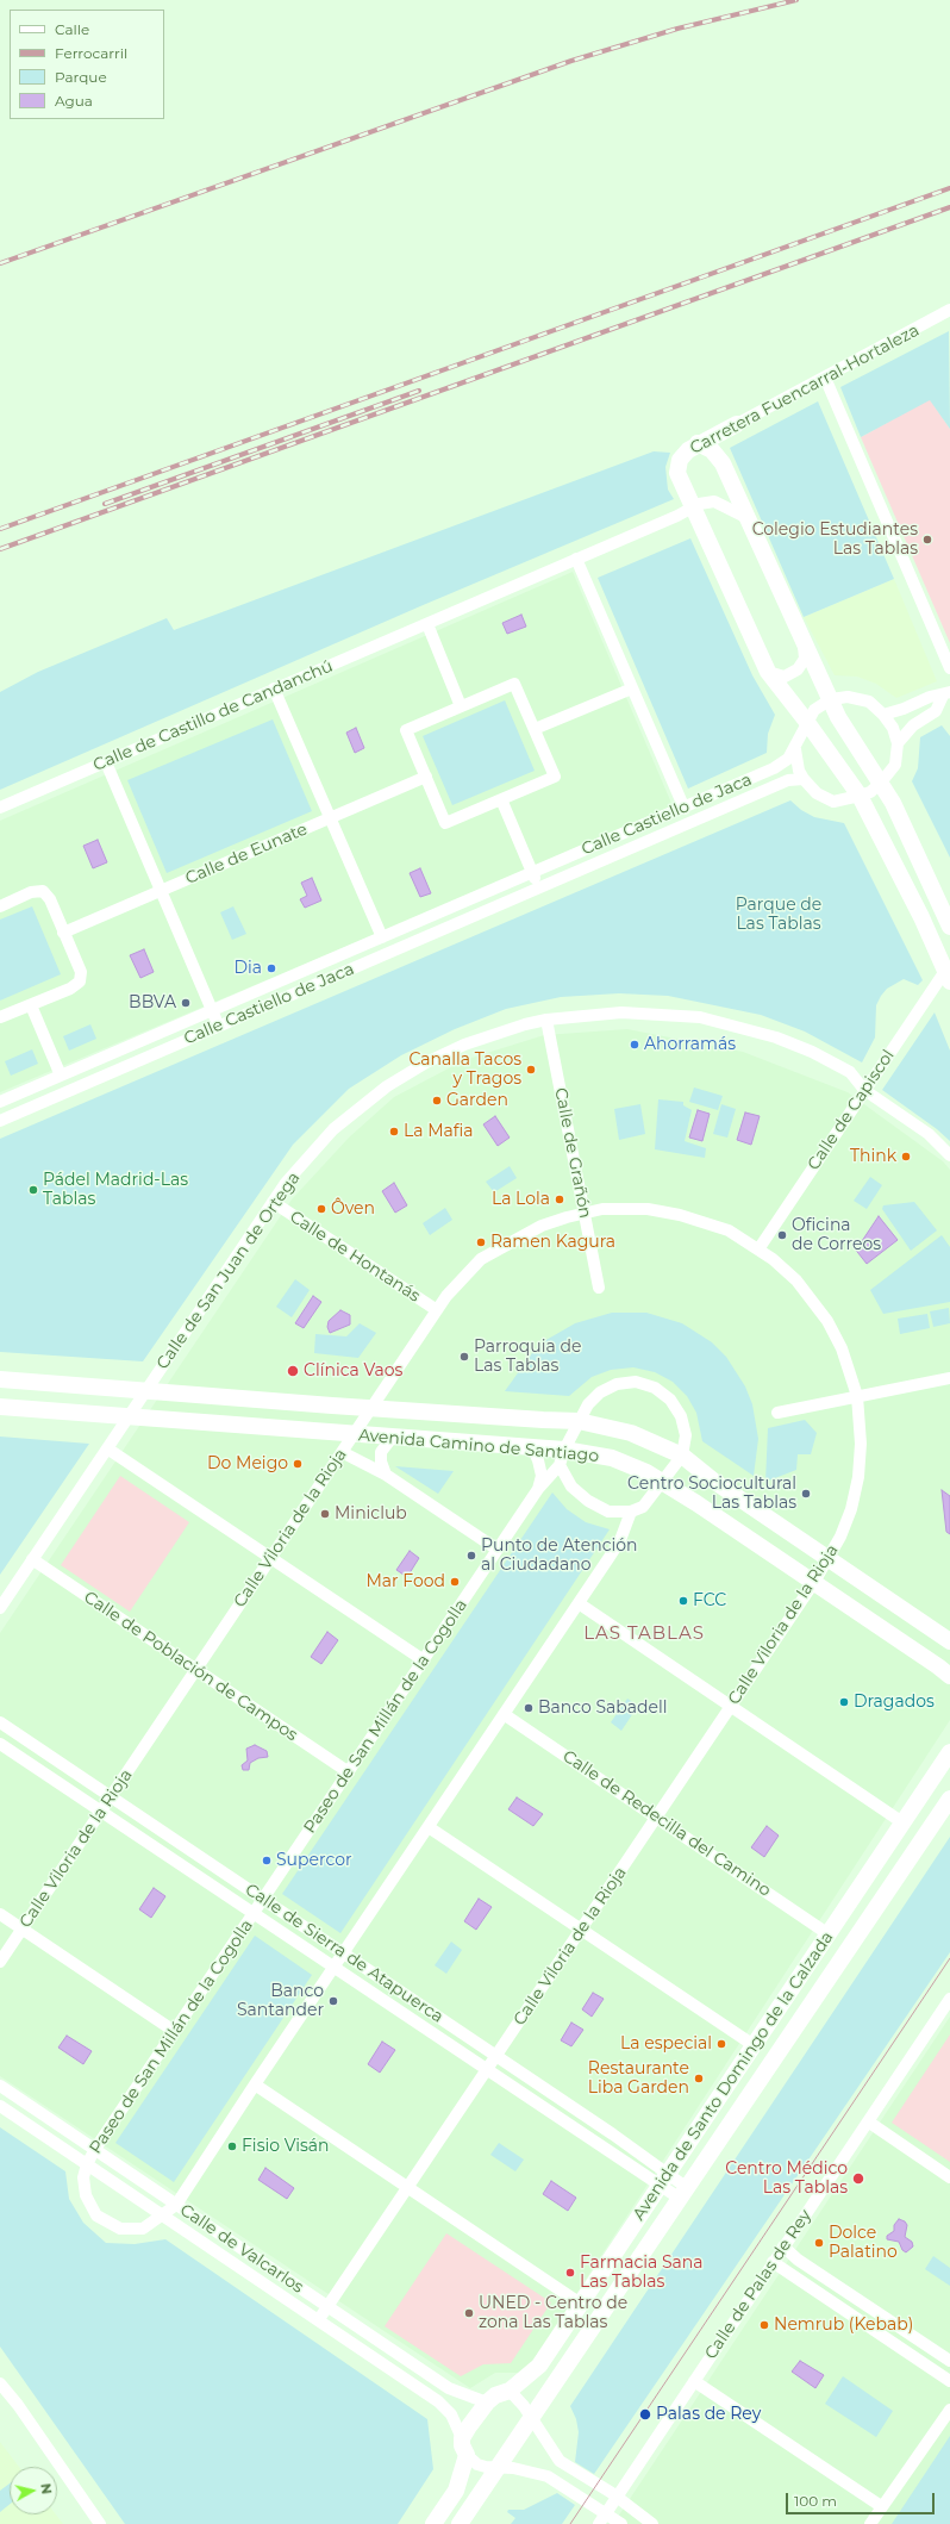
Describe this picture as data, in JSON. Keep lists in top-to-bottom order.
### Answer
{
  "streets": {
    "street": [
      "Carretera Fuencarral-Hortaleza",
      "Calle de Castillo de Candanchú",
      "Calle Castiello de Jaca",
      "Calle de Eunate",
      "Calle de Capiscol",
      "Calle de Grañón",
      "Calle de Hontanás",
      "Calle de San Juan de Ortega",
      "Avenida Camino de Santiago",
      "Calle Viloria de la Rioja",
      "Calle de Población de Campos",
      "Paseo de San Millán de la Cogolla",
      "Calle de Redecilla del Camino",
      "Calle de Sierra de Atapuerca",
      "Avenida de Santo Domingo de la Calzada",
      "Calle de Valcarlos",
      "Calle de Palas de Rey"
    ]
  },
  "crossings": [
    ["Carretera Fuencarral-Hortaleza", "Calle de Castillo de Candanchú"],
    ["Calle de Capiscol", "Calle de San Juan de Ortega"],
    ["Calle de Capiscol", "Calle Viloria de la Rioja"],
    ["Calle de Grañón", "Calle de San Juan de Ortega"],
    ["Calle de Grañón", "Calle Viloria de la Rioja"],
    ["Calle de Hontanás", "Calle de San Juan de Ortega"],
    ["Calle de Hontanás", "Calle Viloria de la Rioja"],
    ["Calle de San Juan de Ortega", "Avenida Camino de Santiago"],
    ["Calle de San Juan de Ortega", "Calle de Población de Campos"],
    ["Avenida Camino de Santiago", "Calle Viloria de la Rioja"],
    ["Avenida Camino de Santiago", "Paseo de San Millán de la Cogolla"],
    ["Calle Viloria de la Rioja", "Calle de Población de Campos"],
    ["Calle Viloria de la Rioja", "Calle de Redecilla del Camino"],
    ["Calle Viloria de la Rioja", "Calle de Sierra de Atapuerca"],
    ["Calle Viloria de la Rioja", "Calle de Valcarlos"],
    ["Calle de Población de Campos", "Paseo de San Millán de la Cogolla"],
    ["Paseo de San Millán de la Cogolla", "Calle de Redecilla del Camino"],
    ["Paseo de San Millán de la Cogolla", "Calle de Sierra de Atapuerca"],
    ["Paseo de San Millán de la Cogolla", "Calle de Valcarlos"],
    ["Calle de Redecilla del Camino", "Avenida de Santo Domingo de la Calzada"],
    ["Calle de Sierra de Atapuerca", "Avenida de Santo Domingo de la Calzada"],
    ["Avenida de Santo Domingo de la Calzada", "Calle de Valcarlos"]
  ],
  "districts": ["LAS TABLAS"],
  "parks": ["Parque de Las Tablas"],
  "places": [
    "Colegio Estudiantes Las Tablas",
    "Dia",
    "BBVA",
    "Ahorramás",
    "Canalla Tacos y Tragos",
    "Garden",
    "La Mafia",
    "Think",
    "Pádel Madrid-Las Tablas",
    "La Lola",
    "Ôven",
    "Oficina de Correos",
    "Ramen Kagura",
    "Parroquia de Las Tablas",
    "Clínica Vaos",
    "Do Meigo",
    "Centro Sociocultural Las Tablas",
    "Miniclub",
    "Punto de Atención al Ciudadano",
    "Mar Food",
    "FCC",
    "Dragados",
    "Banco Sabadell",
    "Supercor",
    "Banco Santander",
    "La especial",
    "Restaurante Liba Garden",
    "Fisio Visán",
    "Centro Médico Las Tablas",
    "Dolce Palatino",
    "Farmacia Sana Las Tablas",
    "UNED - Centro de zona Las Tablas",
    "Nemrub (Kebab)",
    "Palas de Rey"
  ],
  "legend": [
    "Calle",
    "Ferrocarril",
    "Parque",
    "Agua"
  ],
  "scale_bar": "100 m",
  "north": "right"
}
